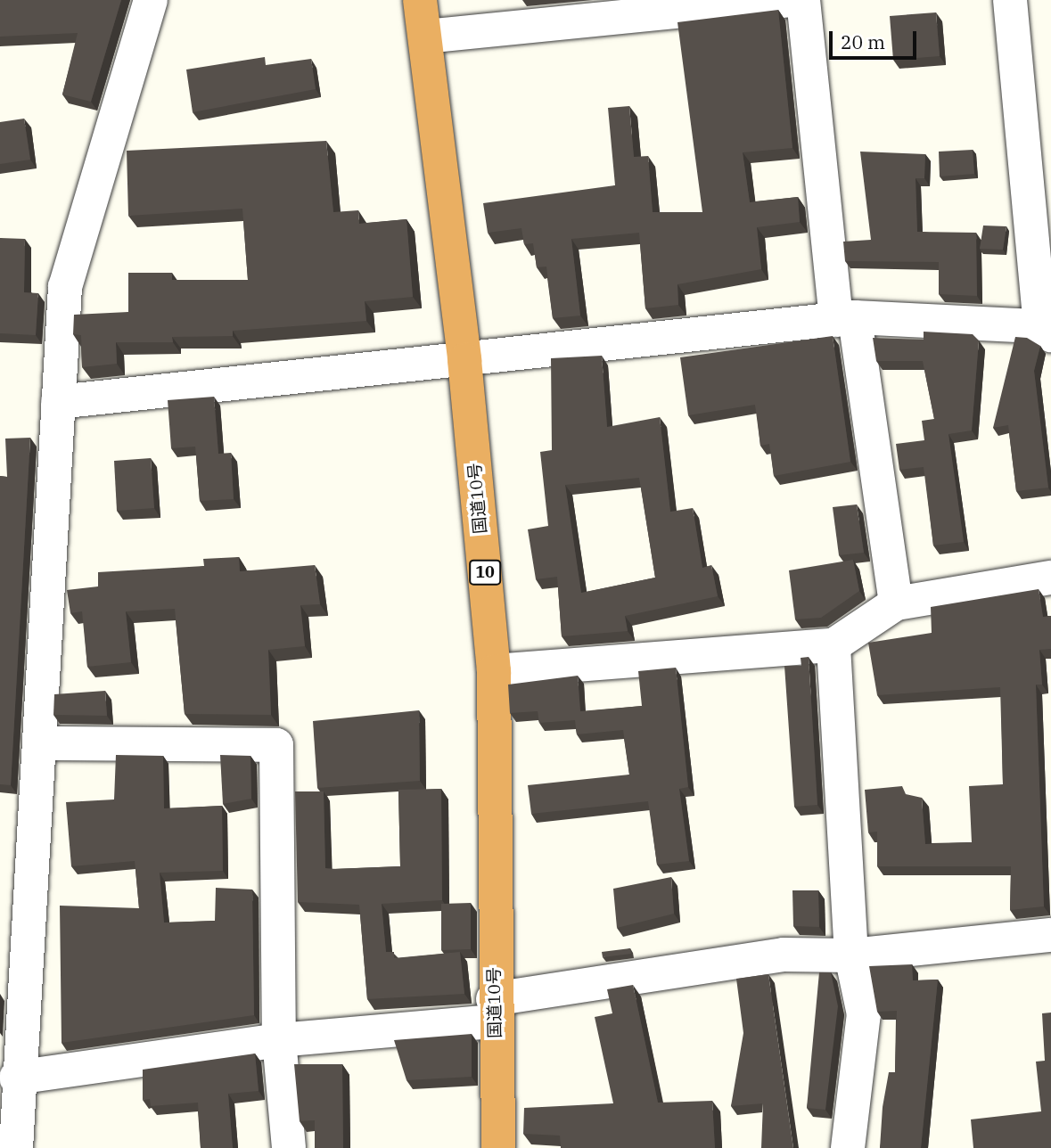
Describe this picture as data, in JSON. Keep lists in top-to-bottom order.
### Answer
{
  "streets": {
    "highway": ["国道10号", "10"]
  },
  "scale_bar": "20 m"
}
